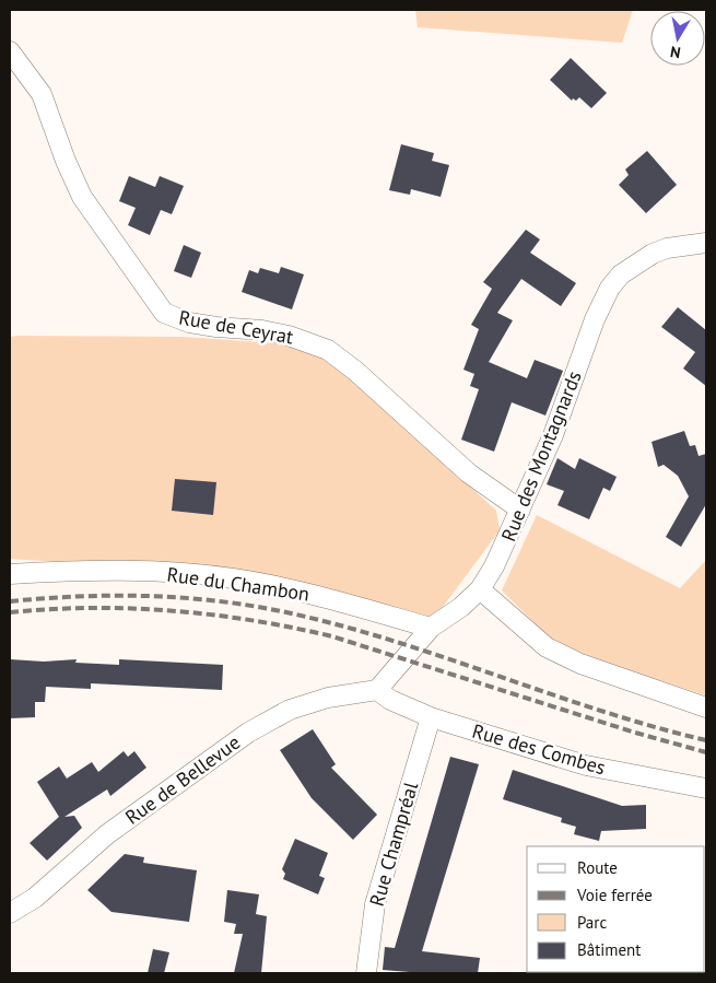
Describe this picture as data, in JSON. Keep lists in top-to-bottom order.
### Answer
{
  "streets": {
    "street": [
      "Rue de Ceyrat",
      "Rue des Montagnards",
      "Rue du Chambon",
      "Rue des Combes",
      "Rue de Bellevue",
      "Rue Champréal"
    ]
  },
  "crossings": [
    ["Rue de Ceyrat", "Rue des Montagnards"],
    ["Rue des Montagnards", "Rue du Chambon"],
    ["Rue des Montagnards", "Rue des Combes"],
    ["Rue des Montagnards", "Rue de Bellevue"],
    ["Rue des Combes", "Rue de Bellevue"],
    ["Rue des Combes", "Rue Champréal"]
  ],
  "legend": [
    "Route",
    "Voie ferrée",
    "Parc",
    "Bâtiment"
  ],
  "north": "bottom"
}
